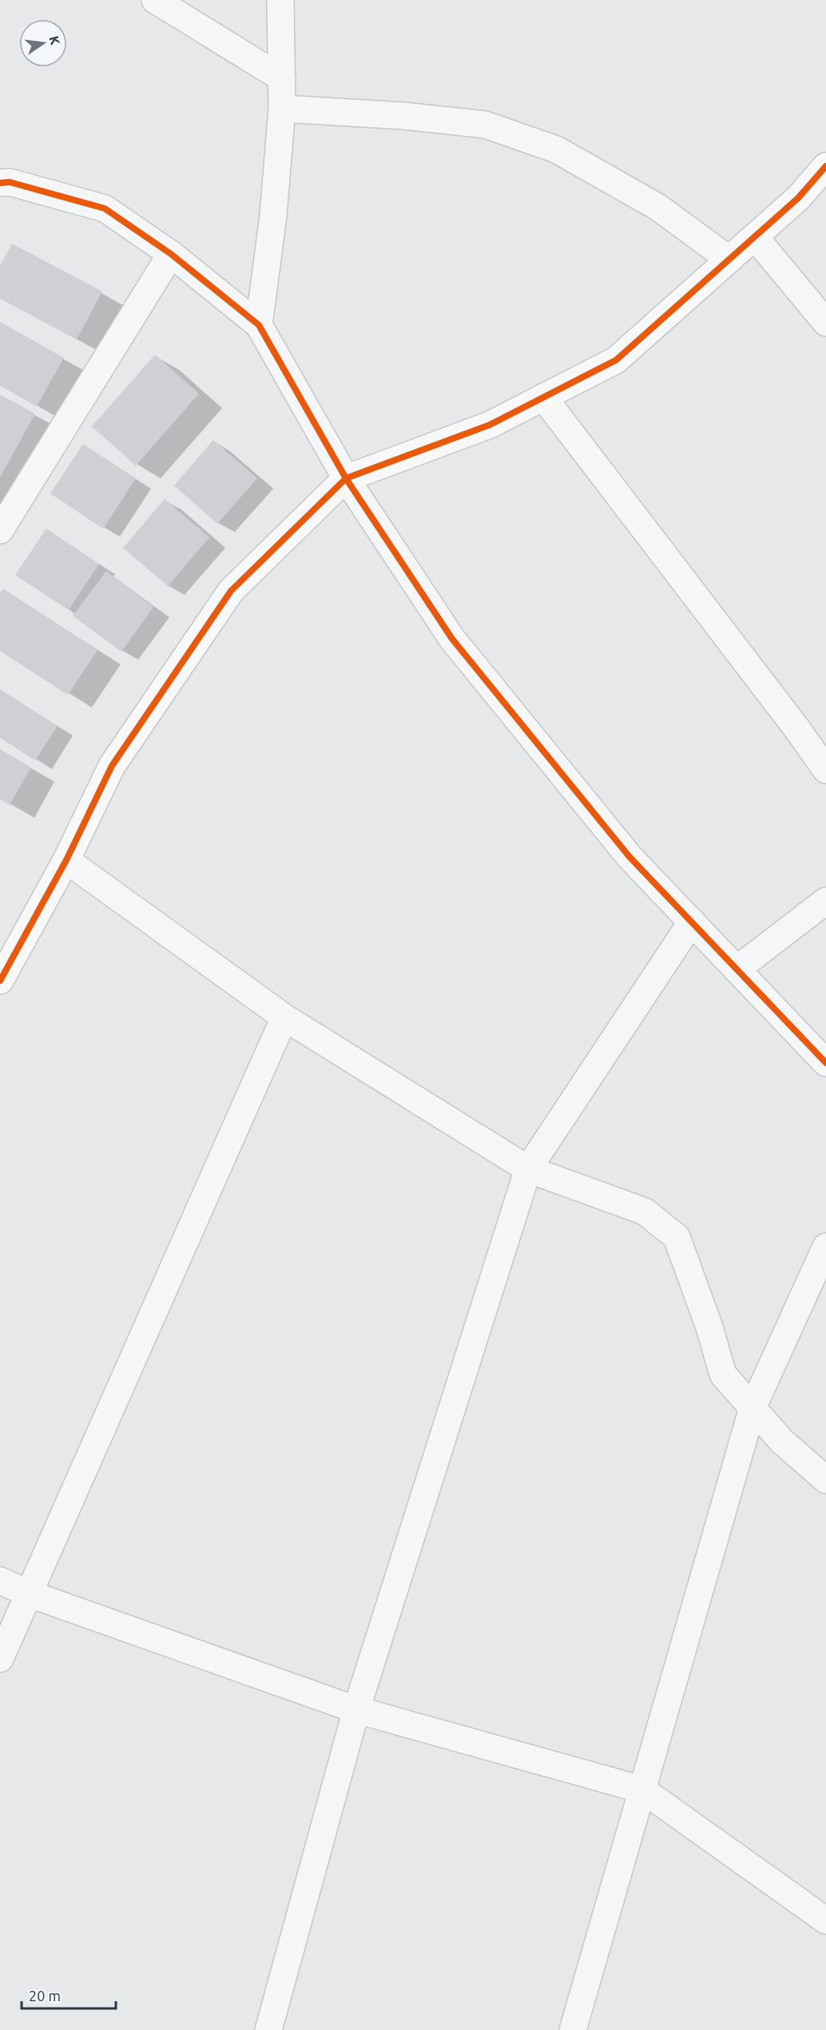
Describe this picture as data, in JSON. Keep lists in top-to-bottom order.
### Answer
{
  "scale_bar": "20 m",
  "north": "right"
}
